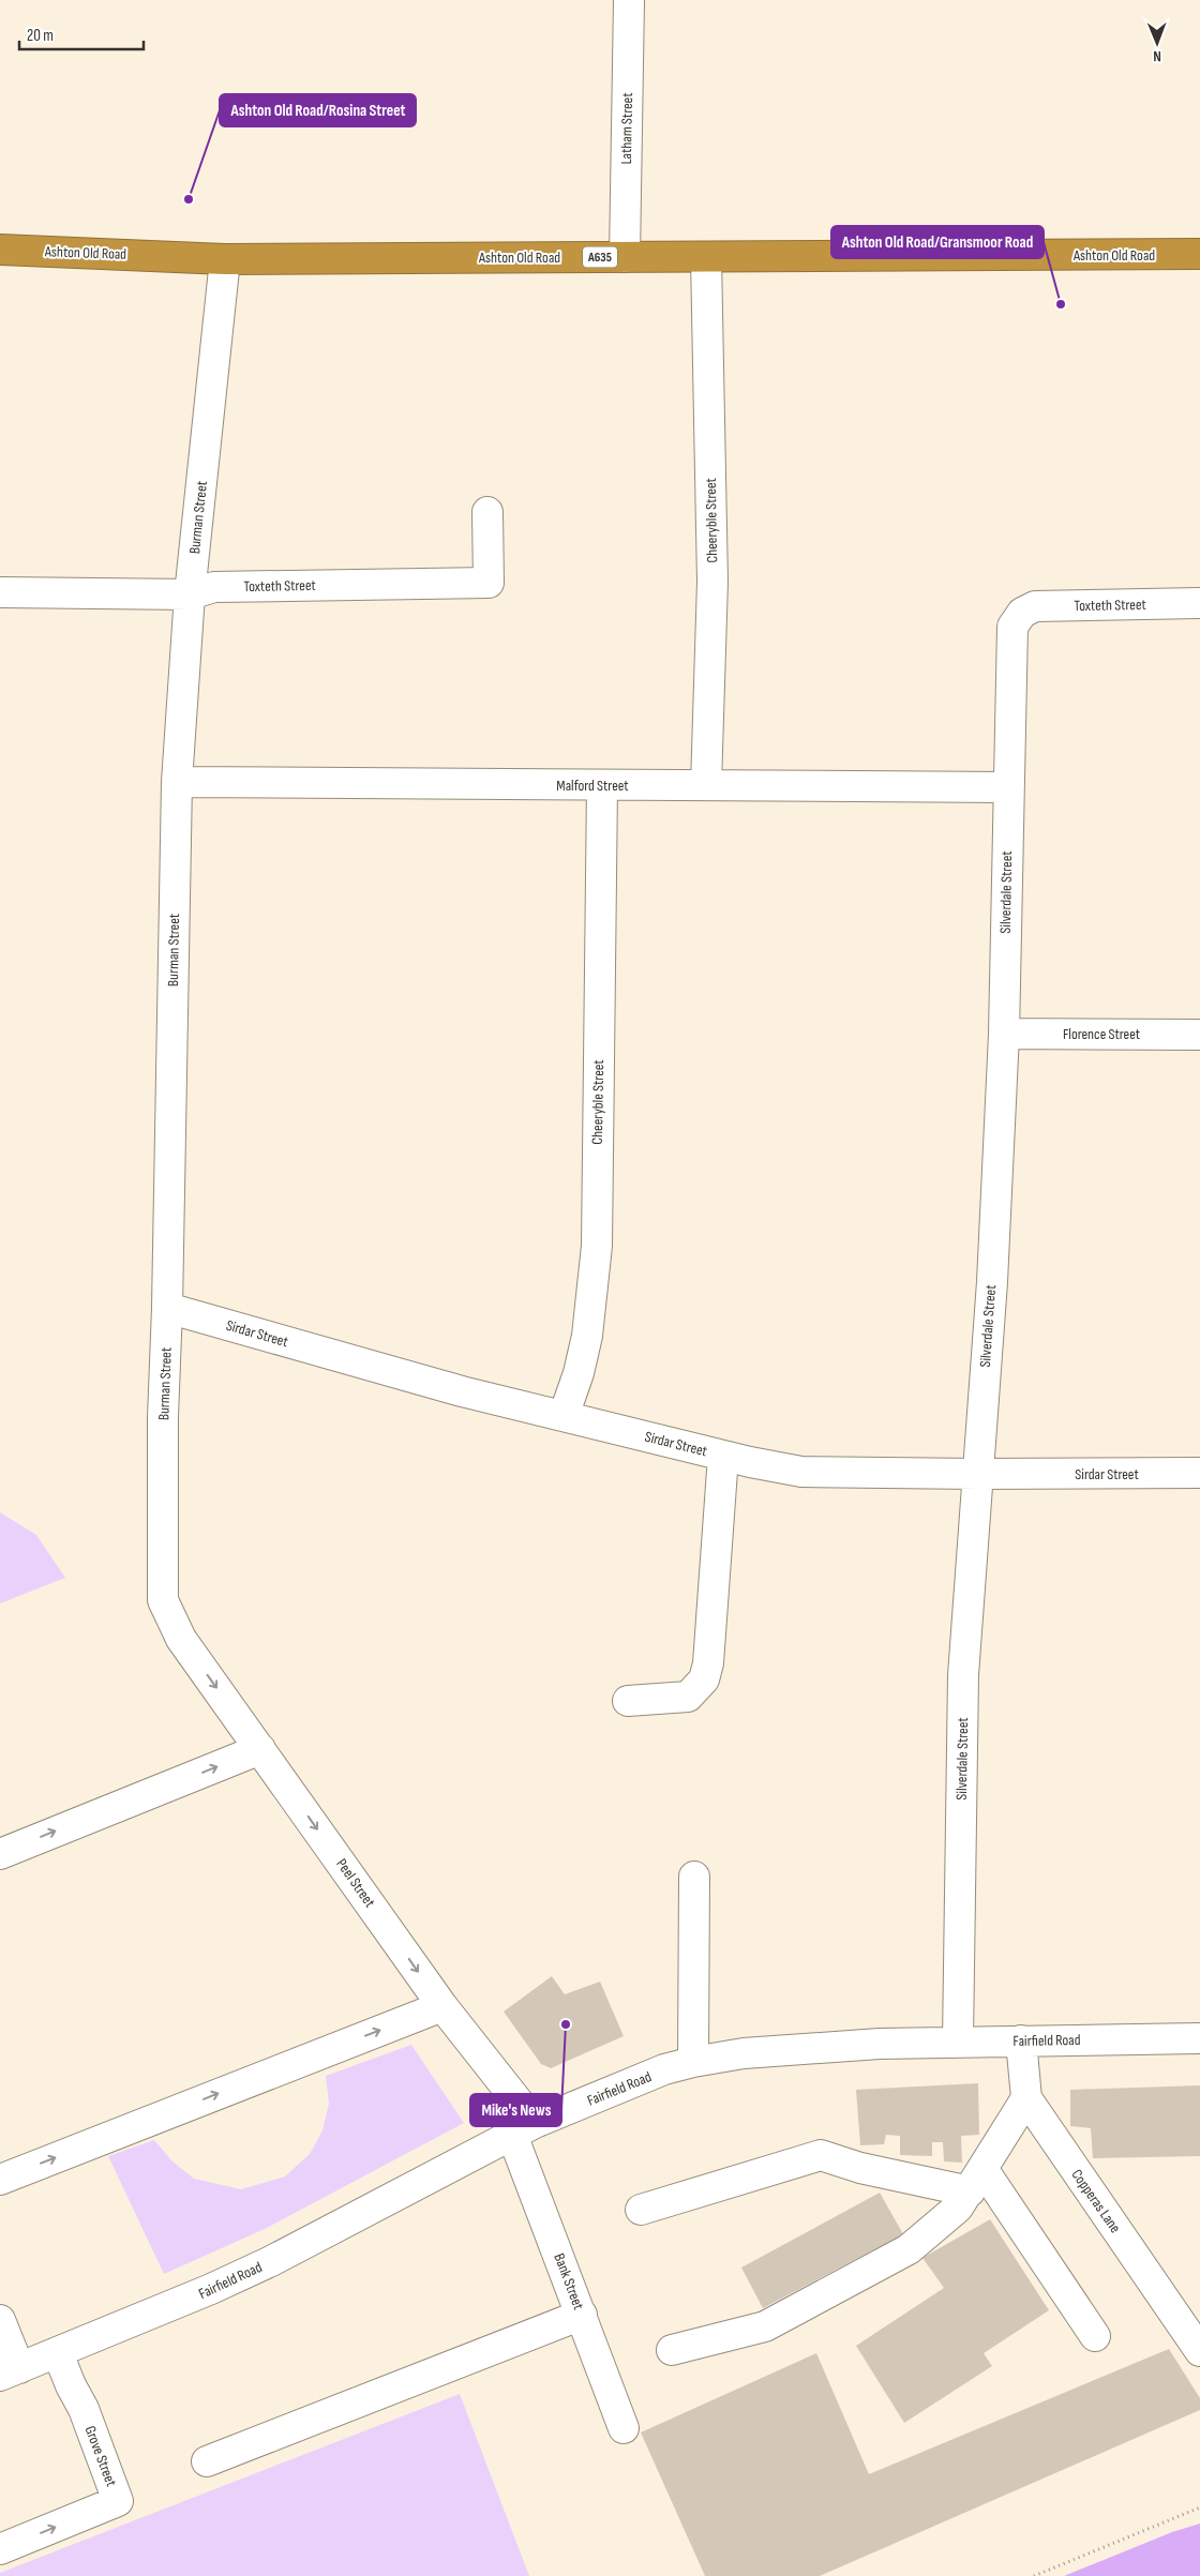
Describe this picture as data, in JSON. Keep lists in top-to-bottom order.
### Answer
{
  "streets": {
    "highway": ["Ashton Old Road", "A635"],
    "street": [
      "Latham Street",
      "Burman Street",
      "Cheeryble Street",
      "Toxteth Street",
      "Malford Street",
      "Silverdale Street",
      "Florence Street",
      "Sirdar Street",
      "Peel Street",
      "Fairfield Road",
      "Copperas Lane",
      "Bank Street",
      "Grove Street"
    ]
  },
  "crossings": [
    ["Latham Street", "Ashton Old Road"],
    ["Ashton Old Road", "Burman Street"],
    ["Ashton Old Road", "Cheeryble Street"],
    ["Burman Street", "Toxteth Street"],
    ["Burman Street", "Malford Street"],
    ["Burman Street", "Sirdar Street"],
    ["Burman Street", "Peel Street"],
    ["Cheeryble Street", "Malford Street"],
    ["Cheeryble Street", "Sirdar Street"],
    ["Toxteth Street", "Silverdale Street"],
    ["Malford Street", "Silverdale Street"],
    ["Silverdale Street", "Florence Street"],
    ["Silverdale Street", "Sirdar Street"],
    ["Silverdale Street", "Fairfield Road"],
    ["Peel Street", "Fairfield Road"],
    ["Peel Street", "Bank Street"],
    ["Fairfield Road", "Copperas Lane"],
    ["Fairfield Road", "Bank Street"],
    ["Fairfield Road", "Grove Street"]
  ],
  "one_way": ["Peel Street"],
  "places": ["Ashton Old Road/Rosina Street", "Ashton Old Road/Gransmoor Road", "Mike's News"],
  "scale_bar": "20 m",
  "north": "bottom"
}
